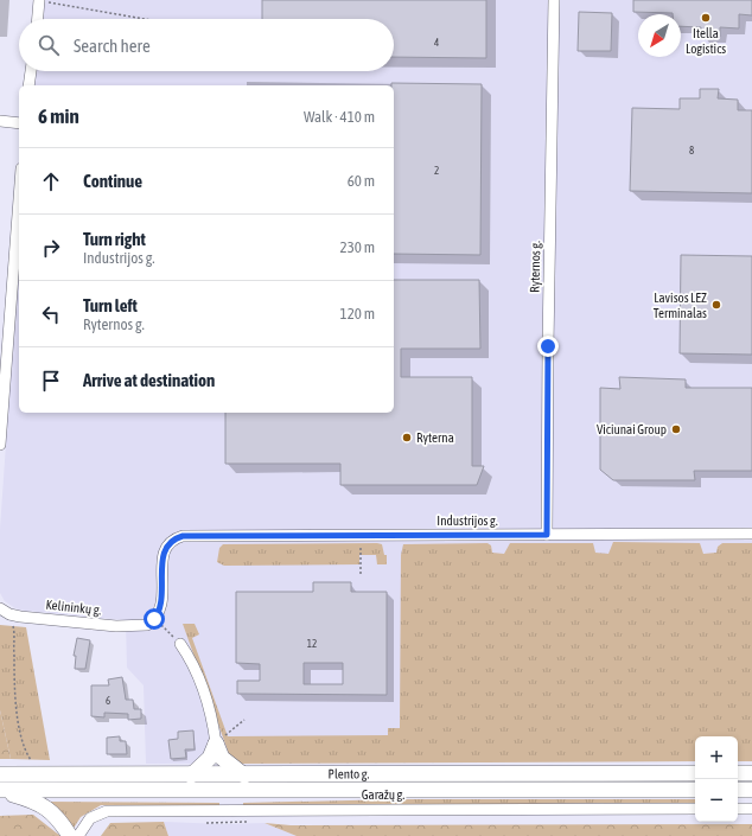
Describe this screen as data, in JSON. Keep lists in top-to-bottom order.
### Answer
{
  "streets": {
    "highway": ["Plento g."],
    "street": [
      "Ryternos g.",
      "Industrijos g.",
      "Kelininkų g.",
      "Garažų g."
    ]
  },
  "crossings": [
    ["Ryternos g.", "Industrijos g."],
    ["Industrijos g.", "Kelininkų g."]
  ],
  "places": [
    "Itella Logistics",
    "Lavisos LEZ Terminalas",
    "Viciunai Group",
    "Ryterna"
  ],
  "house_numbers": [
    "4",
    "8",
    "2",
    "12",
    "6"
  ],
  "north": "bottom left",
  "page": {
    "search": "Search here",
    "heading": ["6 min", "Walk · 410 m"],
    "list": [
      ["Continue", "60 m"],
      ["Turn right", "Industrijos g.", "230 m"],
      ["Turn left", "Ryternos g.", "120 m"],
      "Arrive at destination"
    ],
    "map_buttons": ["+", "−"]
  }
}
